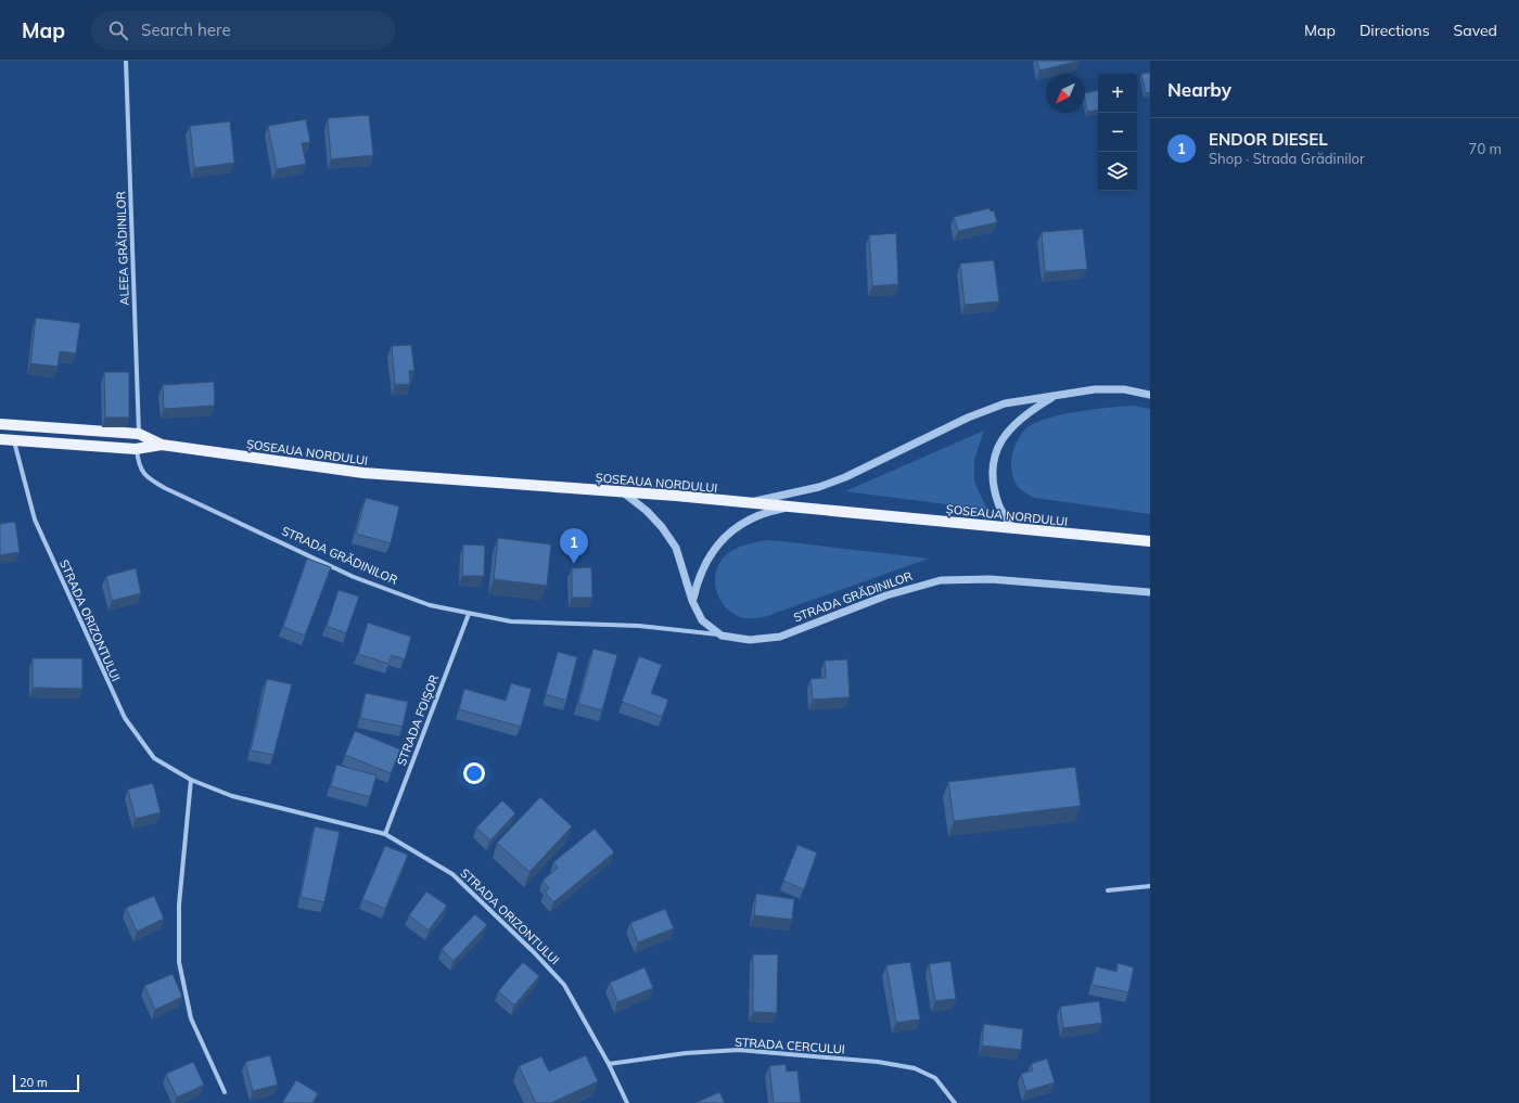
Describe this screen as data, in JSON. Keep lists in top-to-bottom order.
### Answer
{
  "streets": {
    "main road": ["ȘOSEAUA NORDULUI"],
    "street": [
      "ALEEA GRĂDINILOR",
      "STRADA GRĂDINILOR",
      "STRADA ORIZONTULUI",
      "STRADA FOIȘOR",
      "STRADA CERCULUI"
    ]
  },
  "crossings": [
    ["ALEEA GRĂDINILOR", "ȘOSEAUA NORDULUI"],
    ["ȘOSEAUA NORDULUI", "STRADA GRĂDINILOR"],
    ["ȘOSEAUA NORDULUI", "STRADA ORIZONTULUI"],
    ["STRADA GRĂDINILOR", "STRADA FOIȘOR"],
    ["STRADA ORIZONTULUI", "STRADA FOIȘOR"],
    ["STRADA ORIZONTULUI", "STRADA CERCULUI"]
  ],
  "scale_bar": "20 m",
  "north": "bottom left",
  "page": {
    "header": "Map",
    "search": "Search here",
    "nav": ["Map", "Directions", "Saved"],
    "heading": "Nearby",
    "map_buttons": ["+", "−"],
    "list": [
      {
        "mark": "1",
        "name": "ENDOR DIESEL",
        "note": "Shop · Strada Grădinilor",
        "value": "70 m"
      }
    ],
    "pins": "1",
    "scale": "20 m"
  }
}
